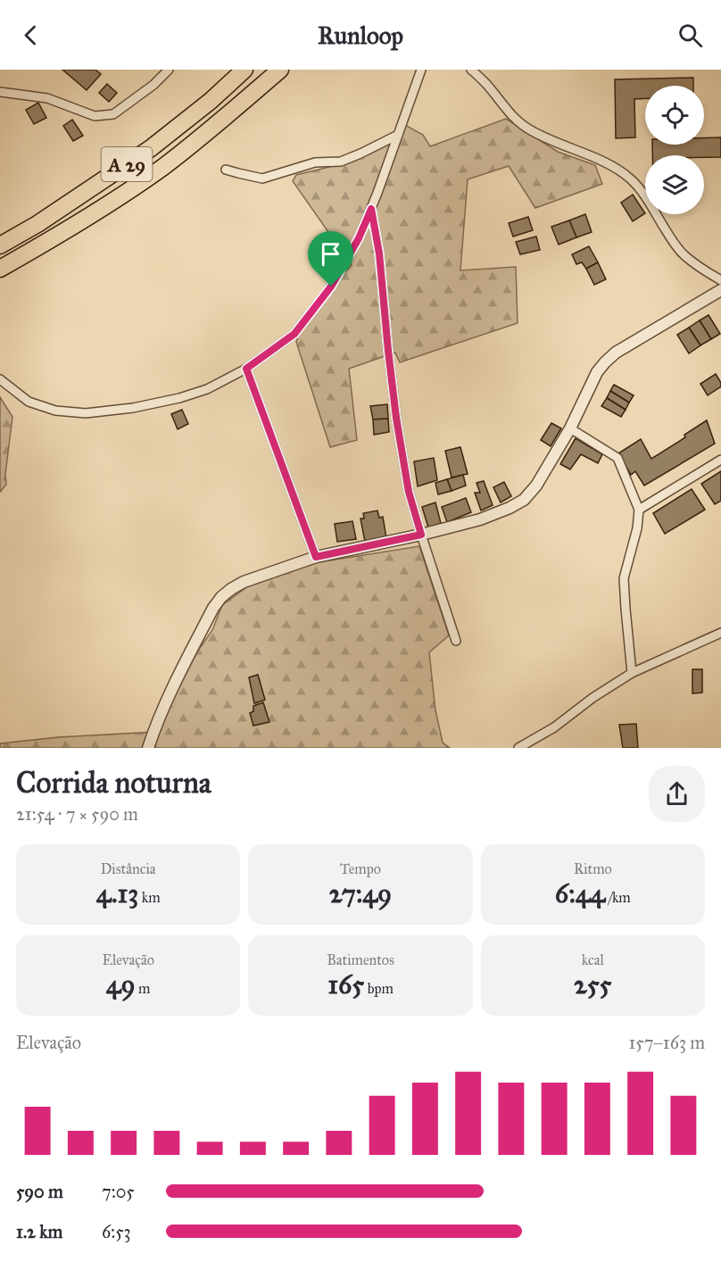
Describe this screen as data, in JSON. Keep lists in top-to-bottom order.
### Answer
{
  "streets": {
    "highway": ["A 29"]
  },
  "page": {
    "header": "Runloop",
    "heading": ["Corrida noturna", "21:54 · 7 × 590 m"],
    "stats": [
      ["Distância", "4.13 km"],
      ["Tempo", "27:49"],
      ["Ritmo", "6:44 /km"],
      ["Elevação", "49 m"],
      ["Batimentos", "165 bpm"],
      ["kcal", "255"]
    ],
    "chart": ["Elevação", "157–163 m"],
    "list": [
      {
        "name": "590 m",
        "note": "7:05"
      },
      {
        "name": "1.2 km",
        "note": "6:53"
      }
    ]
  }
}
